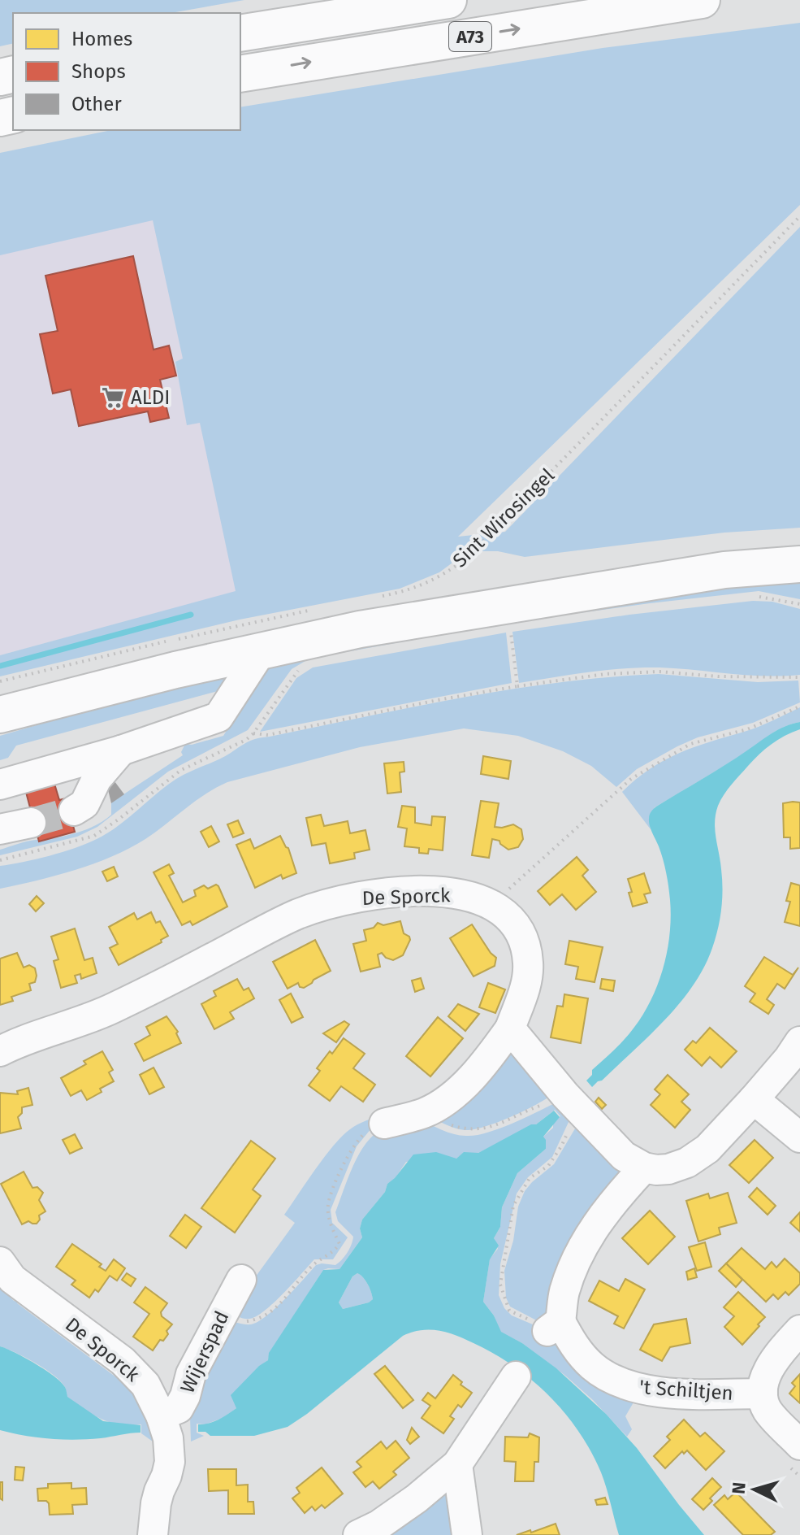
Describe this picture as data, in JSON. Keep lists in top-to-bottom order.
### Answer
{
  "streets": {
    "main road": ["A73"],
    "street": ["De Sporck", "Wijerspad", "'t Schiltjen"],
    "path": ["Sint Wirosingel"]
  },
  "crossings": [
    ["De Sporck", "Wijerspad"]
  ],
  "places": {
    "supermarket": ["ALDI"]
  },
  "legend": ["Homes", "Shops", "Other"],
  "north": "left"
}
